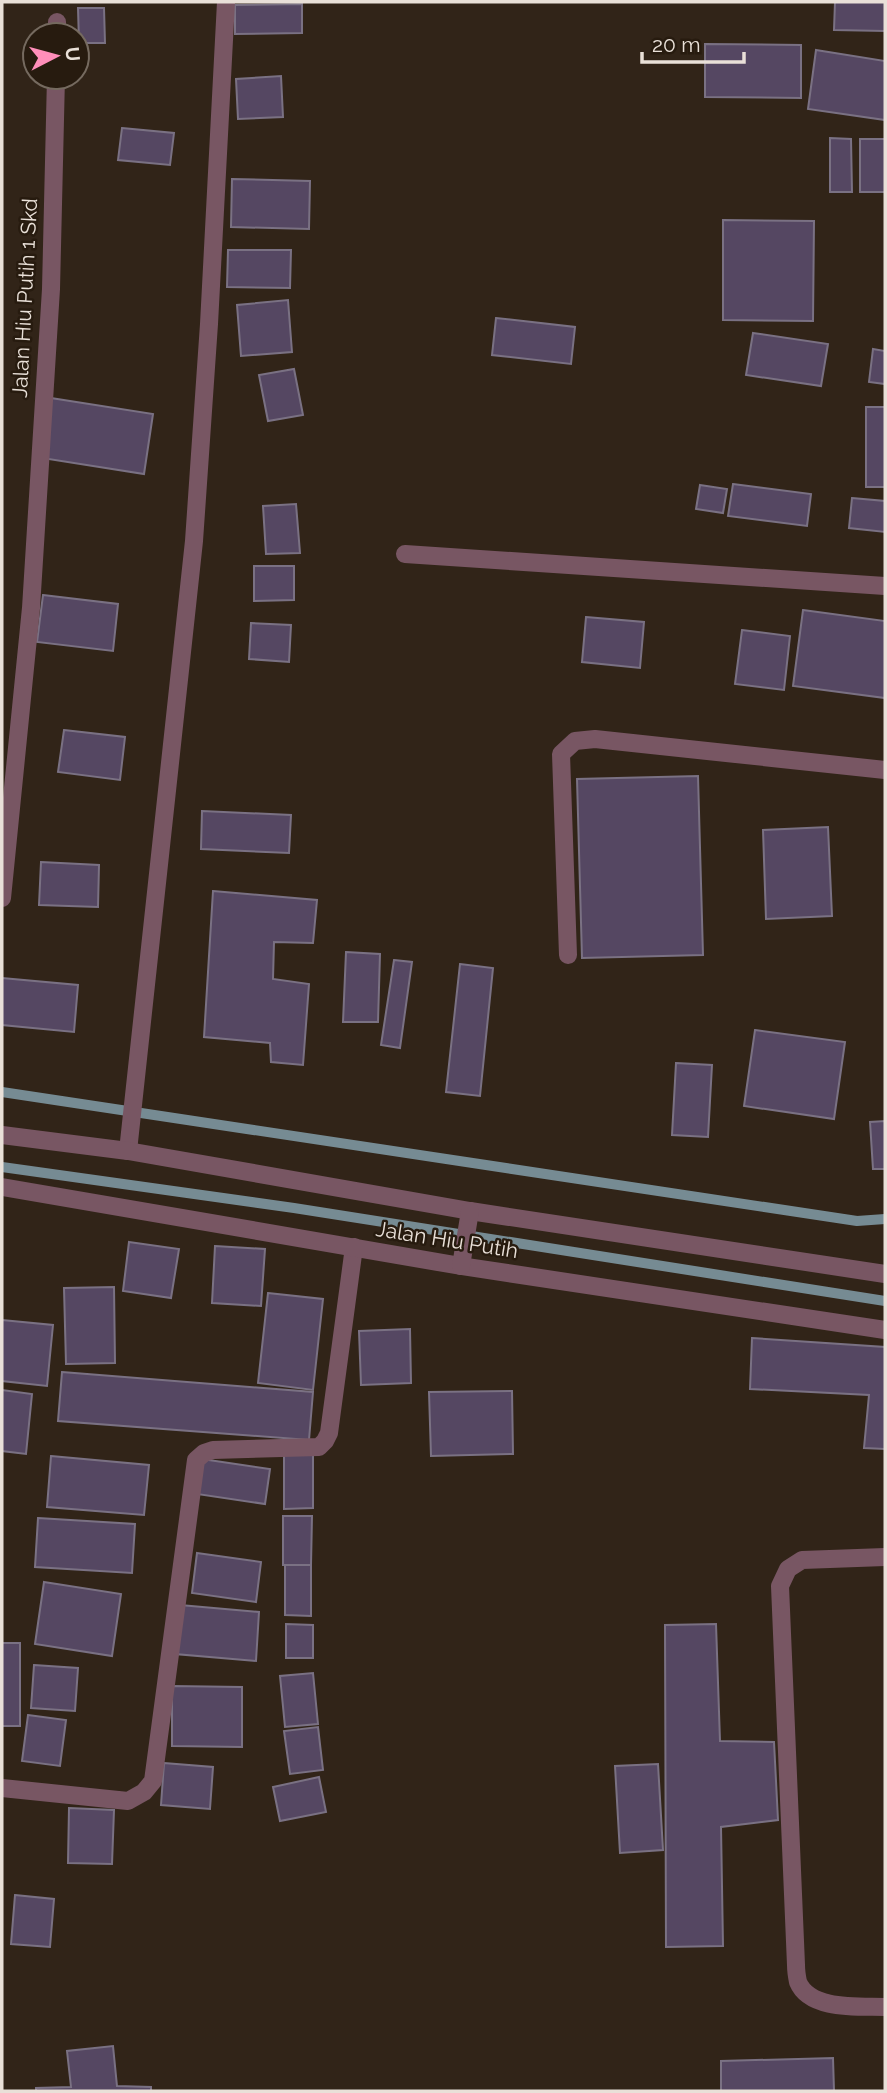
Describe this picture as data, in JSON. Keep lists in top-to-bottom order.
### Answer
{
  "streets": {
    "street": ["Jalan Hiu Putih 1 Skd", "Jalan Hiu Putih"]
  },
  "scale_bar": "20 m",
  "north": "right"
}
